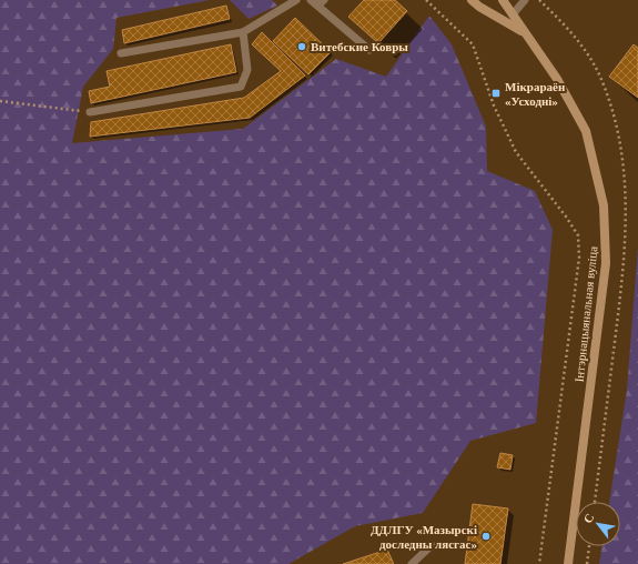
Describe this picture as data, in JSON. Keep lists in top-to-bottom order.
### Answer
{
  "streets": {
    "main road": ["Інтэрнацыянальная вуліца"]
  },
  "places": {
    "other": ["Витебские Ковры", "ДДЛГУ «Мазырскі доследны лясгас»"],
    "transit": ["Мікрараён «Усходні»"]
  },
  "north": "top left"
}
